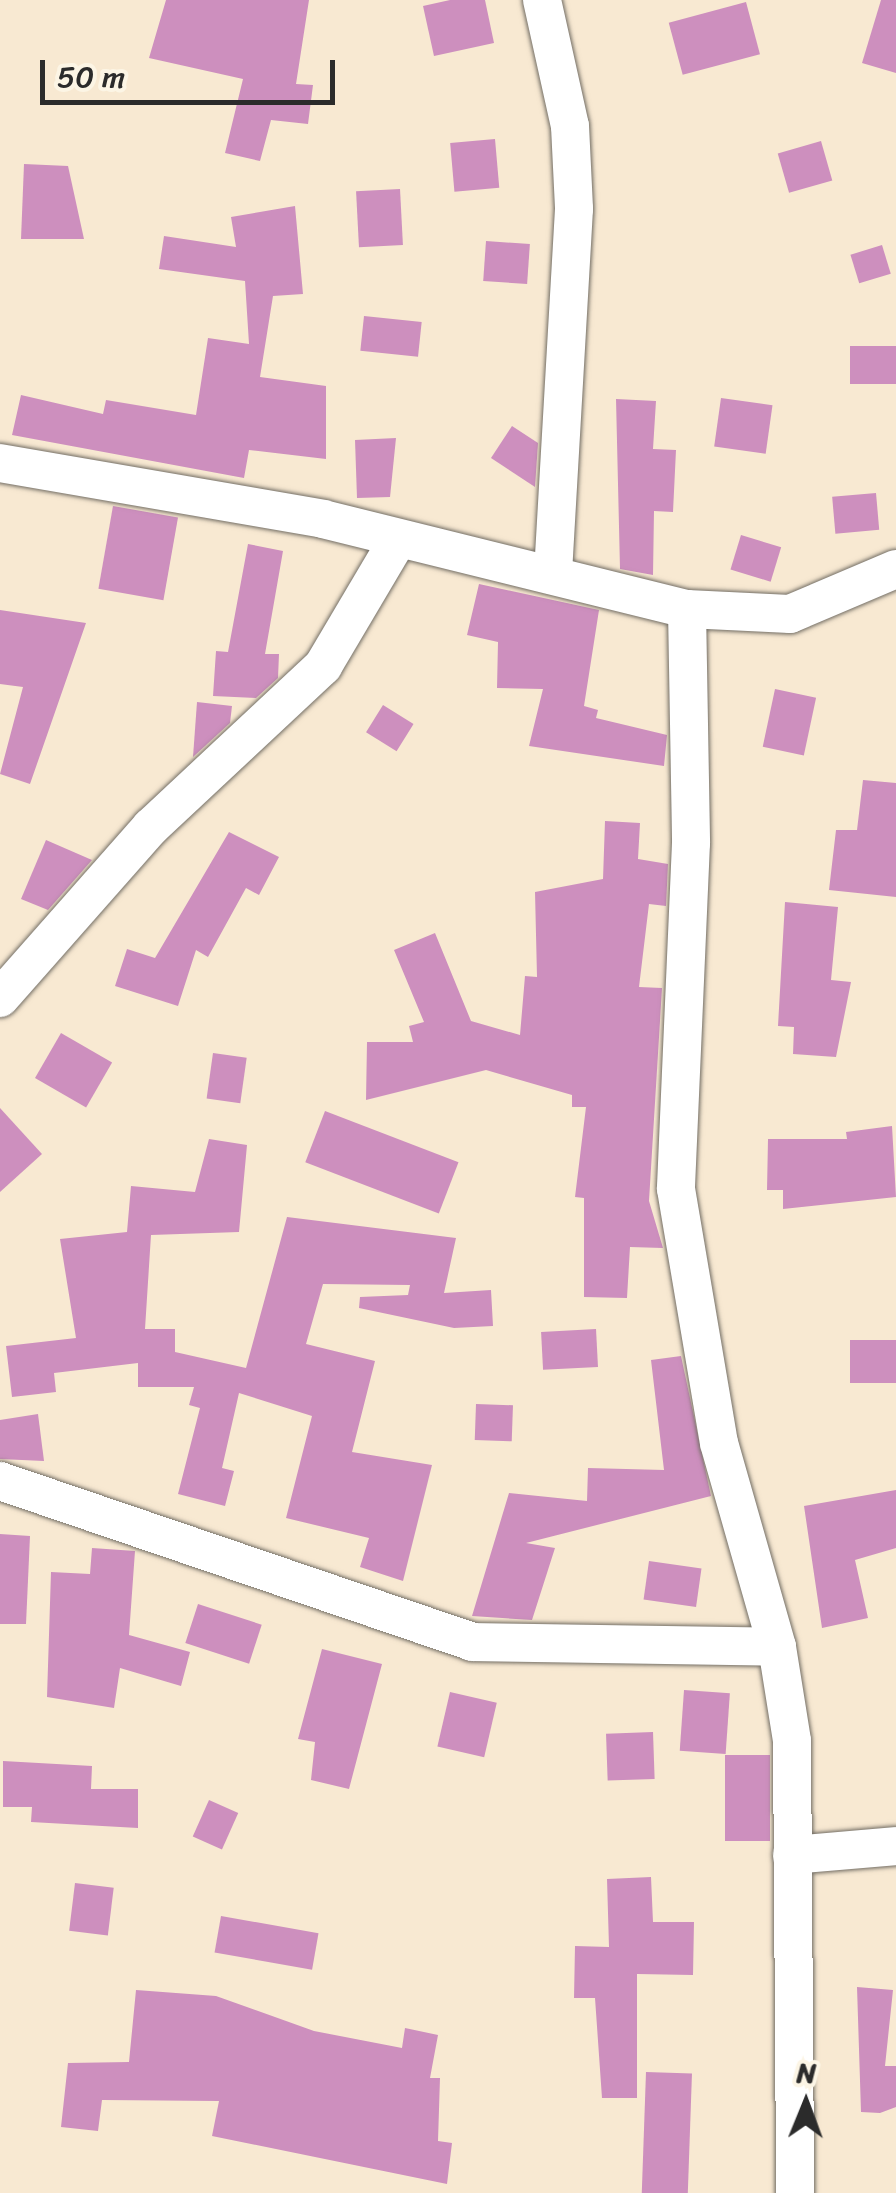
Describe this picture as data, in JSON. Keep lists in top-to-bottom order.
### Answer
{
  "scale_bar": "50 m",
  "north": "top"
}
